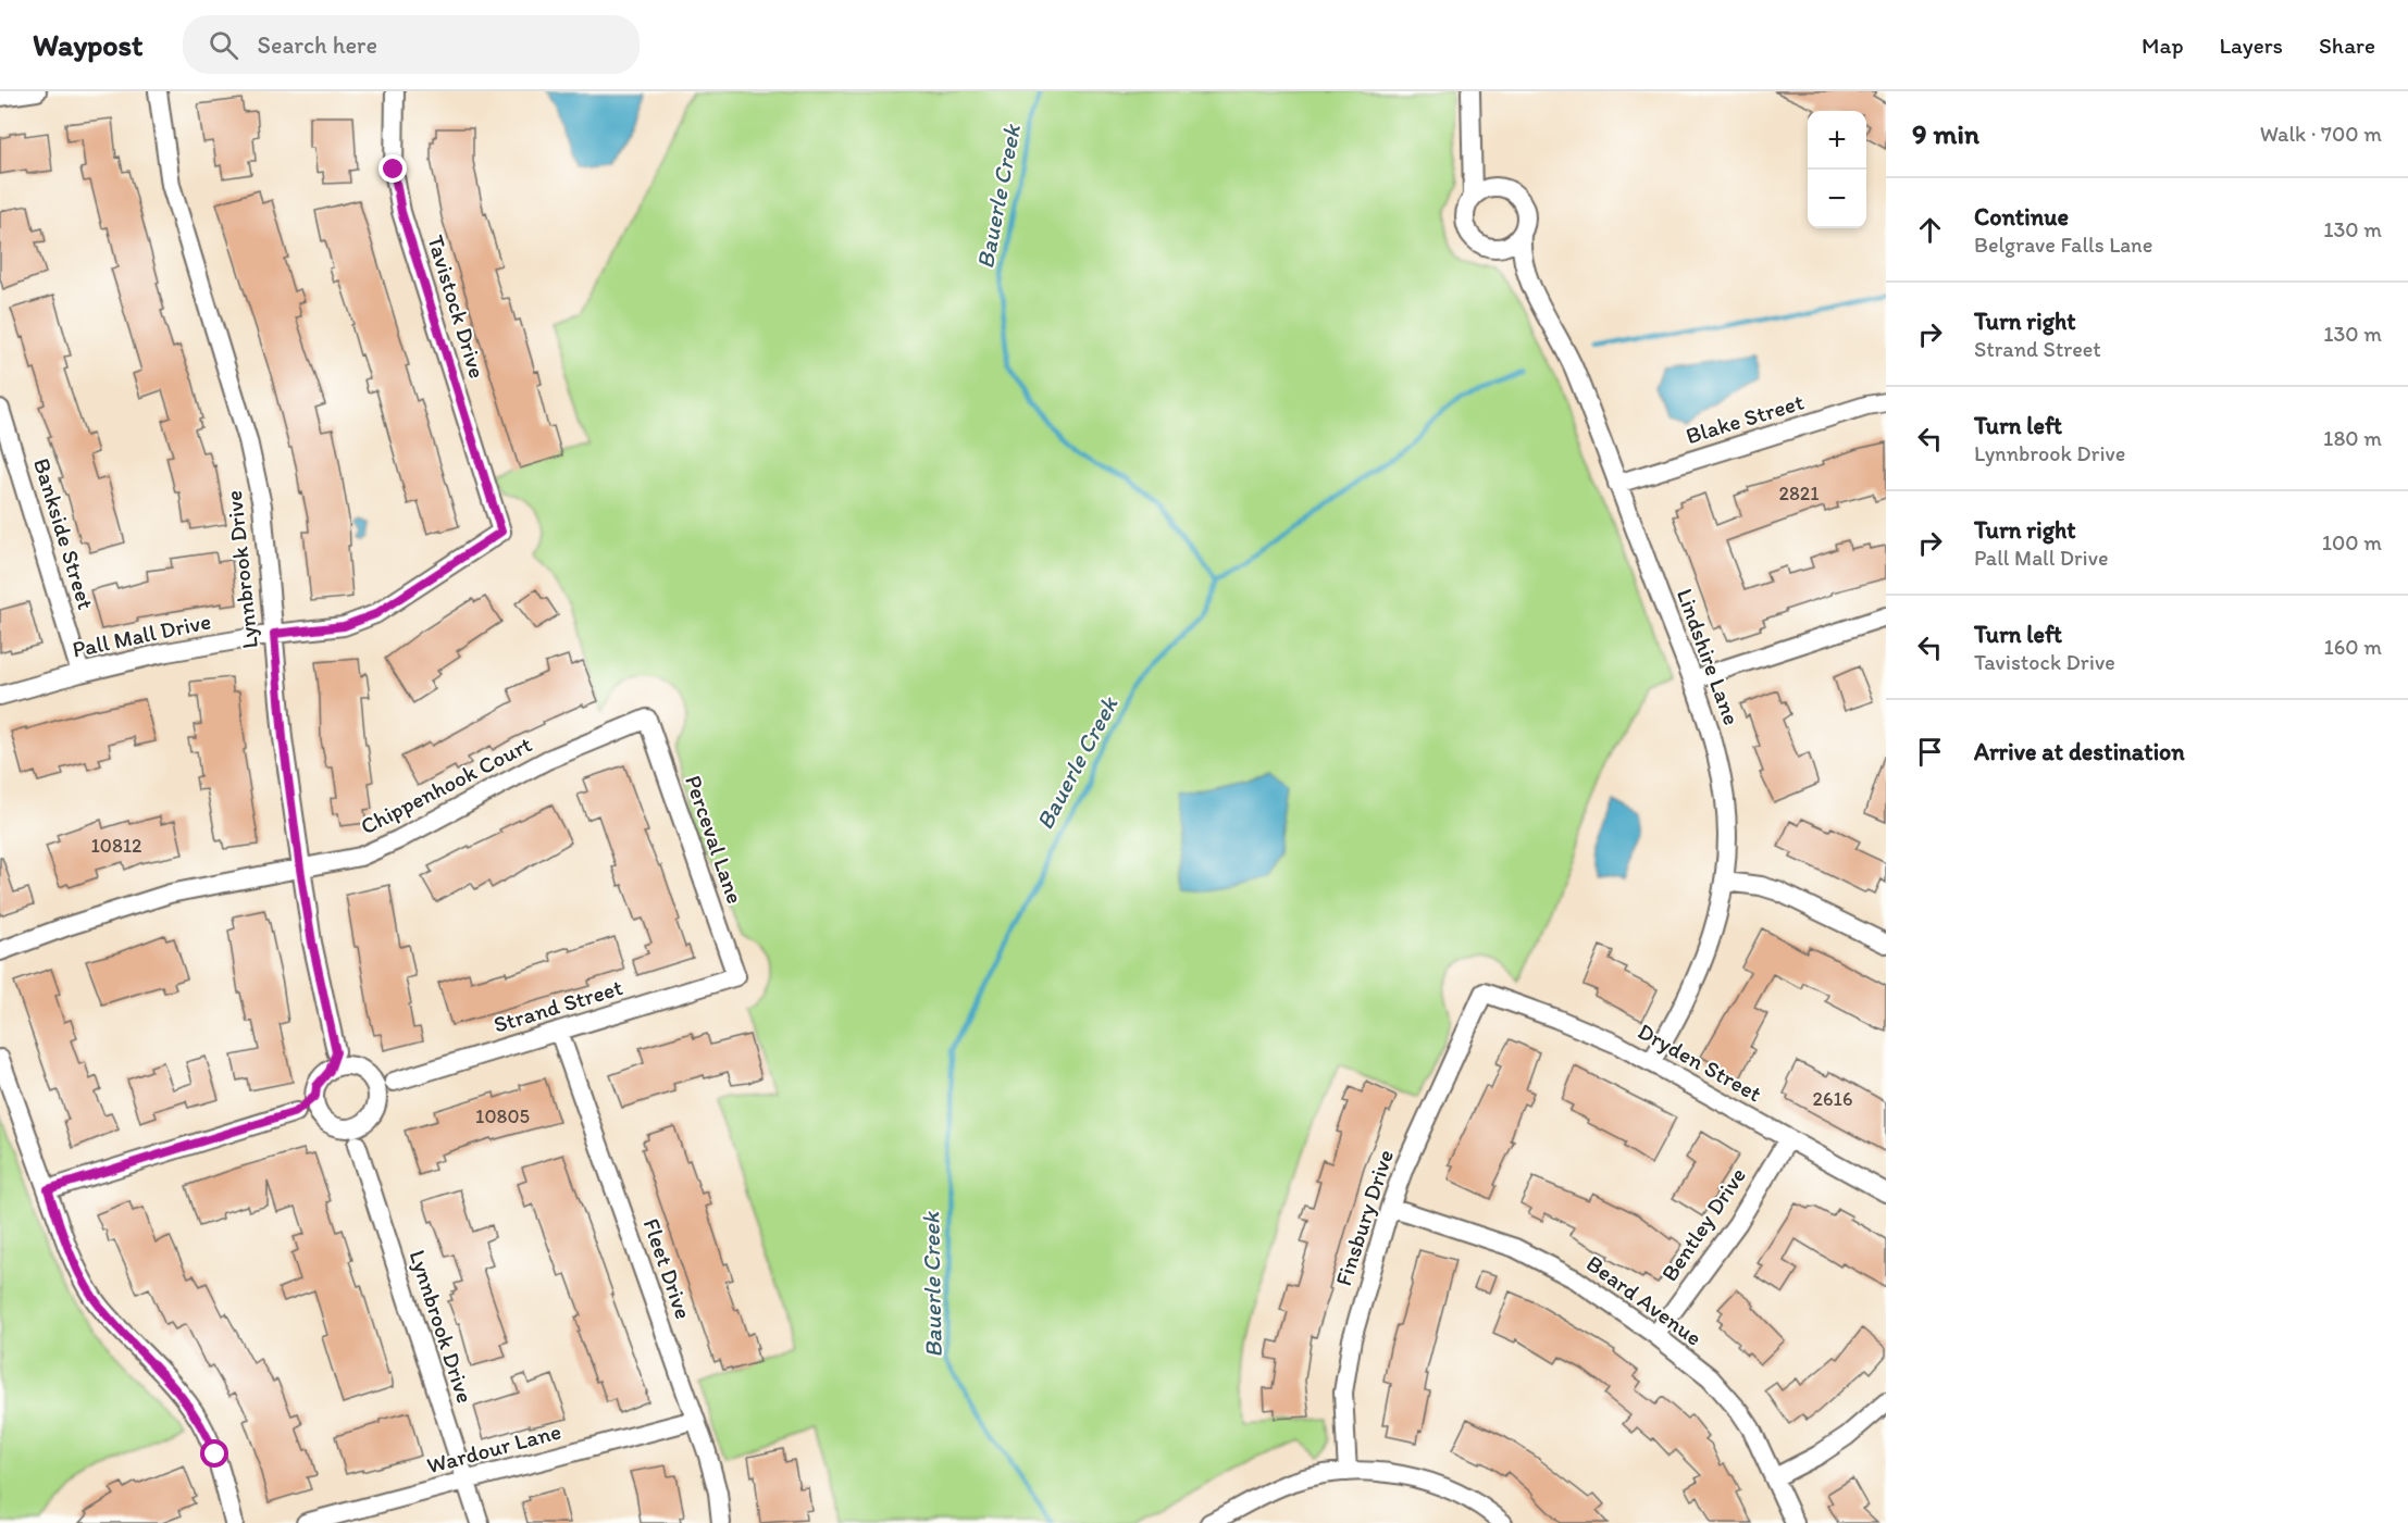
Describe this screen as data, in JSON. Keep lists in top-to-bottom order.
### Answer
{
  "streets": {
    "street": [
      "Tavistock Drive",
      "Blake Street",
      "Bankside Street",
      "Lynnbrook Drive",
      "Pall Mall Drive",
      "Lindshire Lane",
      "Chippenhook Court",
      "Perceval Lane",
      "Strand Street",
      "Dryden Street",
      "Finsbury Drive",
      "Bentley Drive",
      "Fleet Drive",
      "Beard Avenue",
      "Wardour Lane"
    ]
  },
  "crossings": [
    ["Tavistock Drive", "Pall Mall Drive"],
    ["Blake Street", "Lindshire Lane"],
    ["Bankside Street", "Pall Mall Drive"],
    ["Lynnbrook Drive", "Pall Mall Drive"],
    ["Lynnbrook Drive", "Chippenhook Court"],
    ["Lynnbrook Drive", "Strand Street"],
    ["Lynnbrook Drive", "Wardour Lane"],
    ["Lindshire Lane", "Dryden Street"],
    ["Chippenhook Court", "Perceval Lane"],
    ["Perceval Lane", "Strand Street"],
    ["Strand Street", "Fleet Drive"],
    ["Dryden Street", "Finsbury Drive"],
    ["Dryden Street", "Bentley Drive"],
    ["Finsbury Drive", "Beard Avenue"],
    ["Bentley Drive", "Beard Avenue"],
    ["Fleet Drive", "Wardour Lane"]
  ],
  "water": ["Bauerle Creek"],
  "house_numbers": [
    "2821",
    "10812",
    "2616",
    "10805"
  ],
  "page": {
    "header": "Waypost",
    "search": "Search here",
    "nav": ["Map", "Layers", "Share"],
    "heading": ["9 min", "Walk · 700 m"],
    "map_buttons": ["+", "−"],
    "list": [
      ["Continue", "Belgrave Falls Lane", "130 m"],
      ["Turn right", "Strand Street", "130 m"],
      ["Turn left", "Lynnbrook Drive", "180 m"],
      ["Turn right", "Pall Mall Drive", "100 m"],
      ["Turn left", "Tavistock Drive", "160 m"],
      "Arrive at destination"
    ]
  }
}
